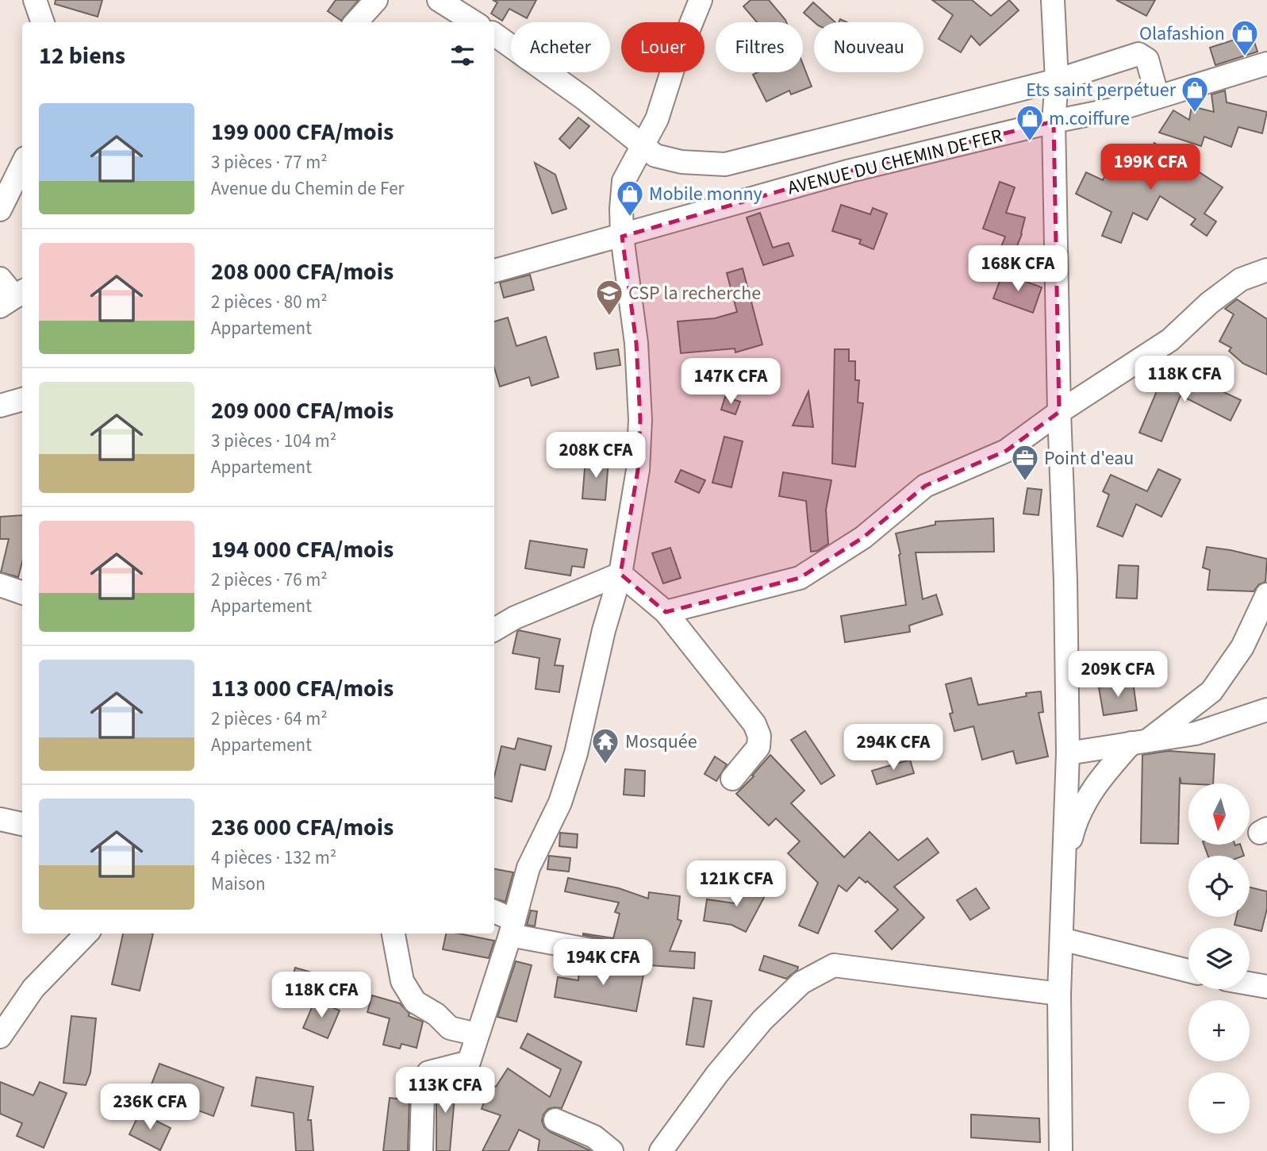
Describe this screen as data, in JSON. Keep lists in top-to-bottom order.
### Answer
{
  "streets": {
    "street": ["AVENUE DU CHEMIN DE FER"]
  },
  "places": {
    "shop": [
      "Olafashion",
      "Ets saint perpétuer",
      "m.coiffure",
      "Mobile monny"
    ],
    "school or university": ["CSP la recherche"],
    "office": ["Point d'eau"],
    "temple": ["Mosquée"]
  },
  "north": "bottom",
  "page": {
    "chip": [
      "Acheter",
      "Louer",
      "Filtres",
      "Nouveau"
    ],
    "heading": "12 biens",
    "list": [
      {
        "name": "199 000 CFA/mois",
        "note": "3 pièces · 77 m² · Avenue du Chemin de Fer"
      },
      {
        "name": "208 000 CFA/mois",
        "note": "2 pièces · 80 m² · Appartement"
      },
      {
        "name": "209 000 CFA/mois",
        "note": "3 pièces · 104 m² · Appartement"
      },
      {
        "name": "194 000 CFA/mois",
        "note": "2 pièces · 76 m² · Appartement"
      },
      {
        "name": "113 000 CFA/mois",
        "note": "2 pièces · 64 m² · Appartement"
      },
      {
        "name": "236 000 CFA/mois",
        "note": "4 pièces · 132 m² · Maison"
      }
    ],
    "price": [
      "199K CFA",
      "168K CFA",
      "118K CFA",
      "147K CFA",
      "208K CFA",
      "209K CFA",
      "294K CFA",
      "121K CFA",
      "194K CFA",
      "118K CFA",
      "113K CFA",
      "236K CFA"
    ],
    "map_buttons": ["+", "−"]
  }
}
